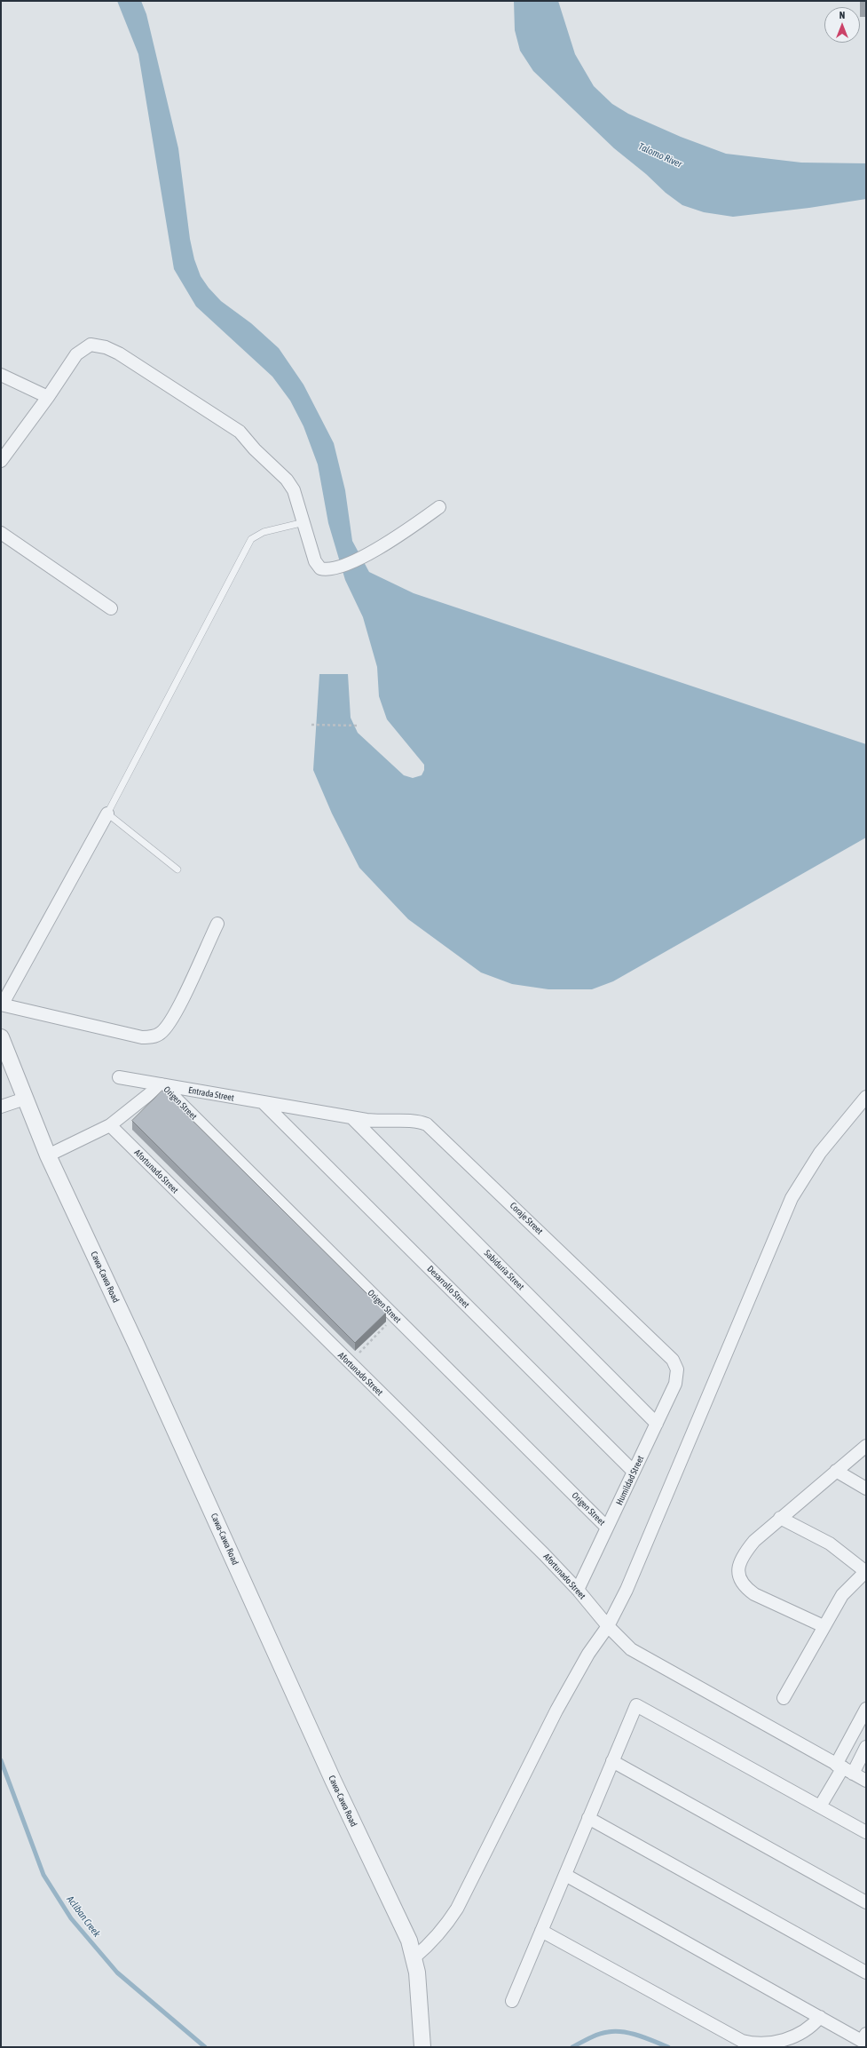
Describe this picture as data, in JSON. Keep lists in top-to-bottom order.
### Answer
{
  "streets": {
    "street": [
      "Entrada Street",
      "Origen Street",
      "Afortunado Street",
      "Coraje Street",
      "Sabiduria Street",
      "Cawa-Cawa Road",
      "Desarrollo Street",
      "Humildad Street"
    ]
  },
  "crossings": [
    ["Entrada Street", "Origen Street"],
    ["Entrada Street", "Coraje Street"],
    ["Entrada Street", "Sabiduria Street"],
    ["Entrada Street", "Desarrollo Street"],
    ["Origen Street", "Humildad Street"],
    ["Afortunado Street", "Humildad Street"],
    ["Coraje Street", "Sabiduria Street"],
    ["Coraje Street", "Humildad Street"],
    ["Sabiduria Street", "Humildad Street"],
    ["Desarrollo Street", "Humildad Street"]
  ],
  "water": ["Talomo River", "Acliban Creek"],
  "north": "top"
}
